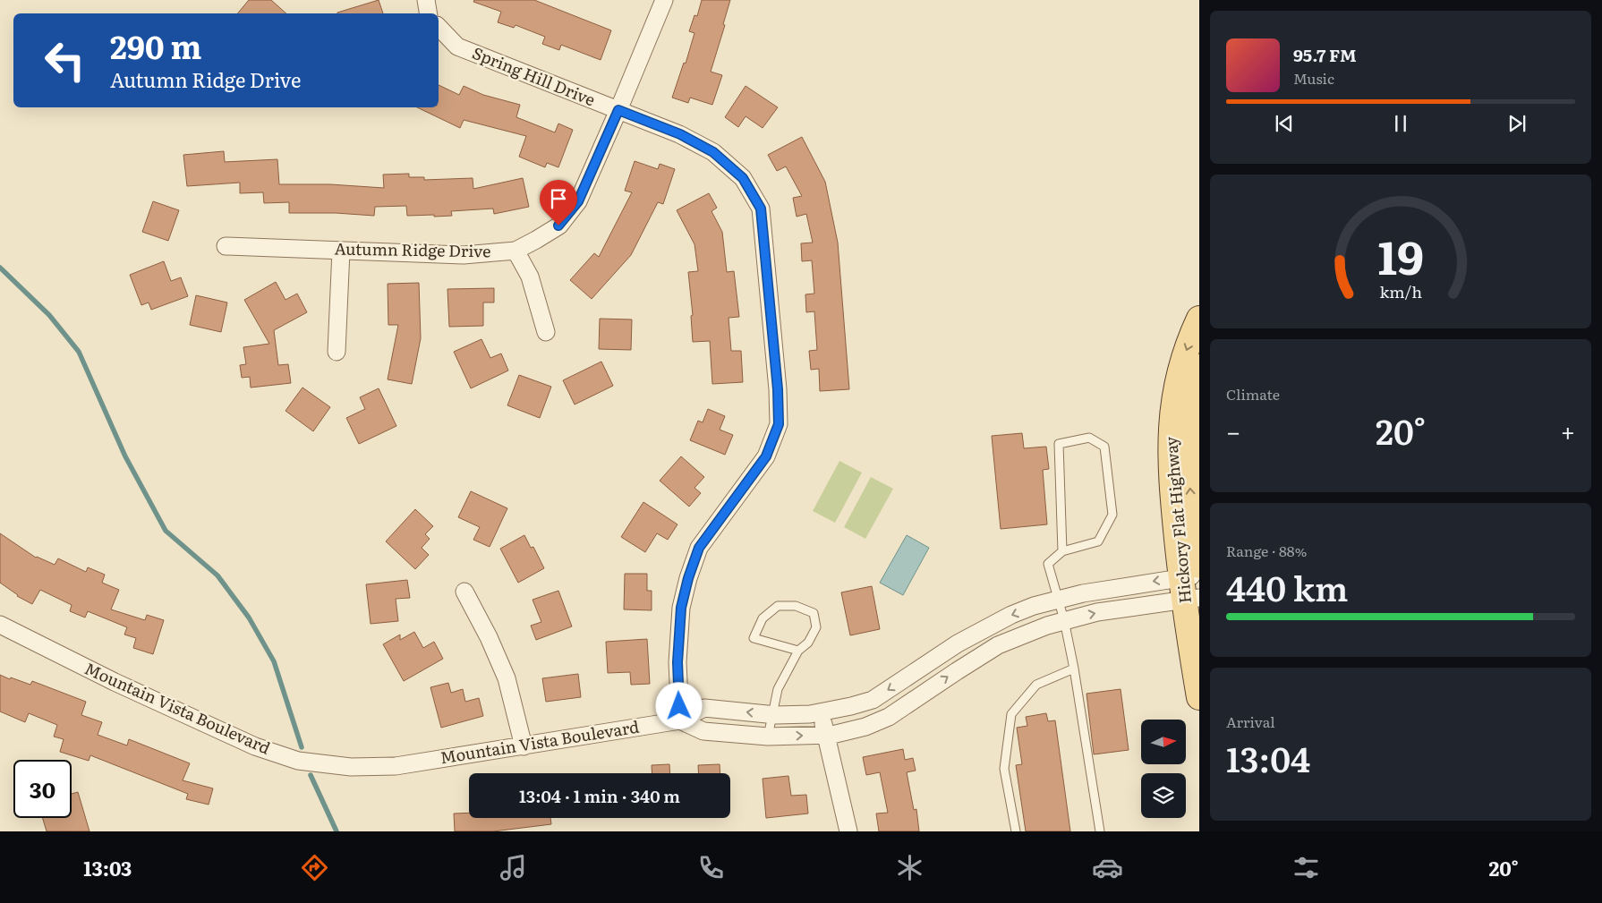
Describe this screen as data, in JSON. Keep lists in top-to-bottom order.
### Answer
{
  "streets": {
    "main road": ["Hickory Flat Highway"],
    "street": ["Spring Hill Drive", "Autumn Ridge Drive", "Mountain Vista Boulevard"]
  },
  "crossings": [
    ["Spring Hill Drive", "Autumn Ridge Drive"],
    ["Spring Hill Drive", "Mountain Vista Boulevard"],
    ["Hickory Flat Highway", "Mountain Vista Boulevard"]
  ],
  "north": "right",
  "page": {
    "turn": ["290 m", "Autumn Ridge Drive"],
    "song": ["95.7 FM", "Music"],
    "tile": [
      "Climate",
      ["Range · 88%", "440 km"],
      ["Arrival", "13:04"]
    ],
    "heat": ["−", "20°", "+"],
    "limit": "30",
    "trip": "13:04 · 1 min · 340 m",
    "tabs": ["13:03", "20°"],
    "gauge": ["19", "km/h"]
  }
}
